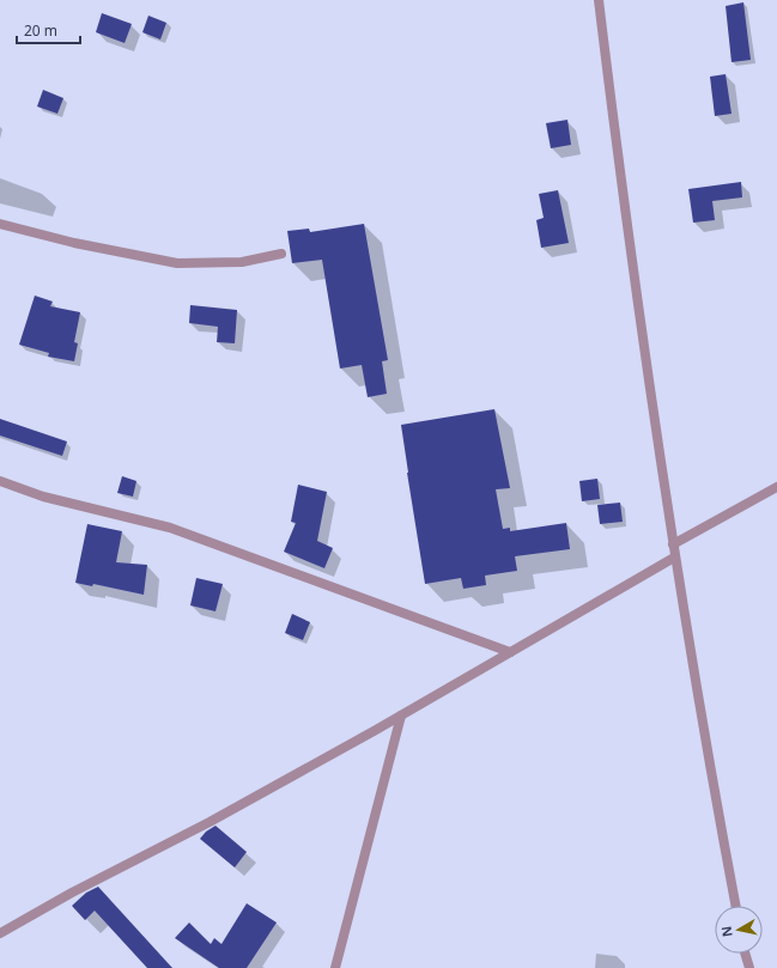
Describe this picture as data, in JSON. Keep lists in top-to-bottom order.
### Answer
{
  "scale_bar": "20 m",
  "north": "left"
}
